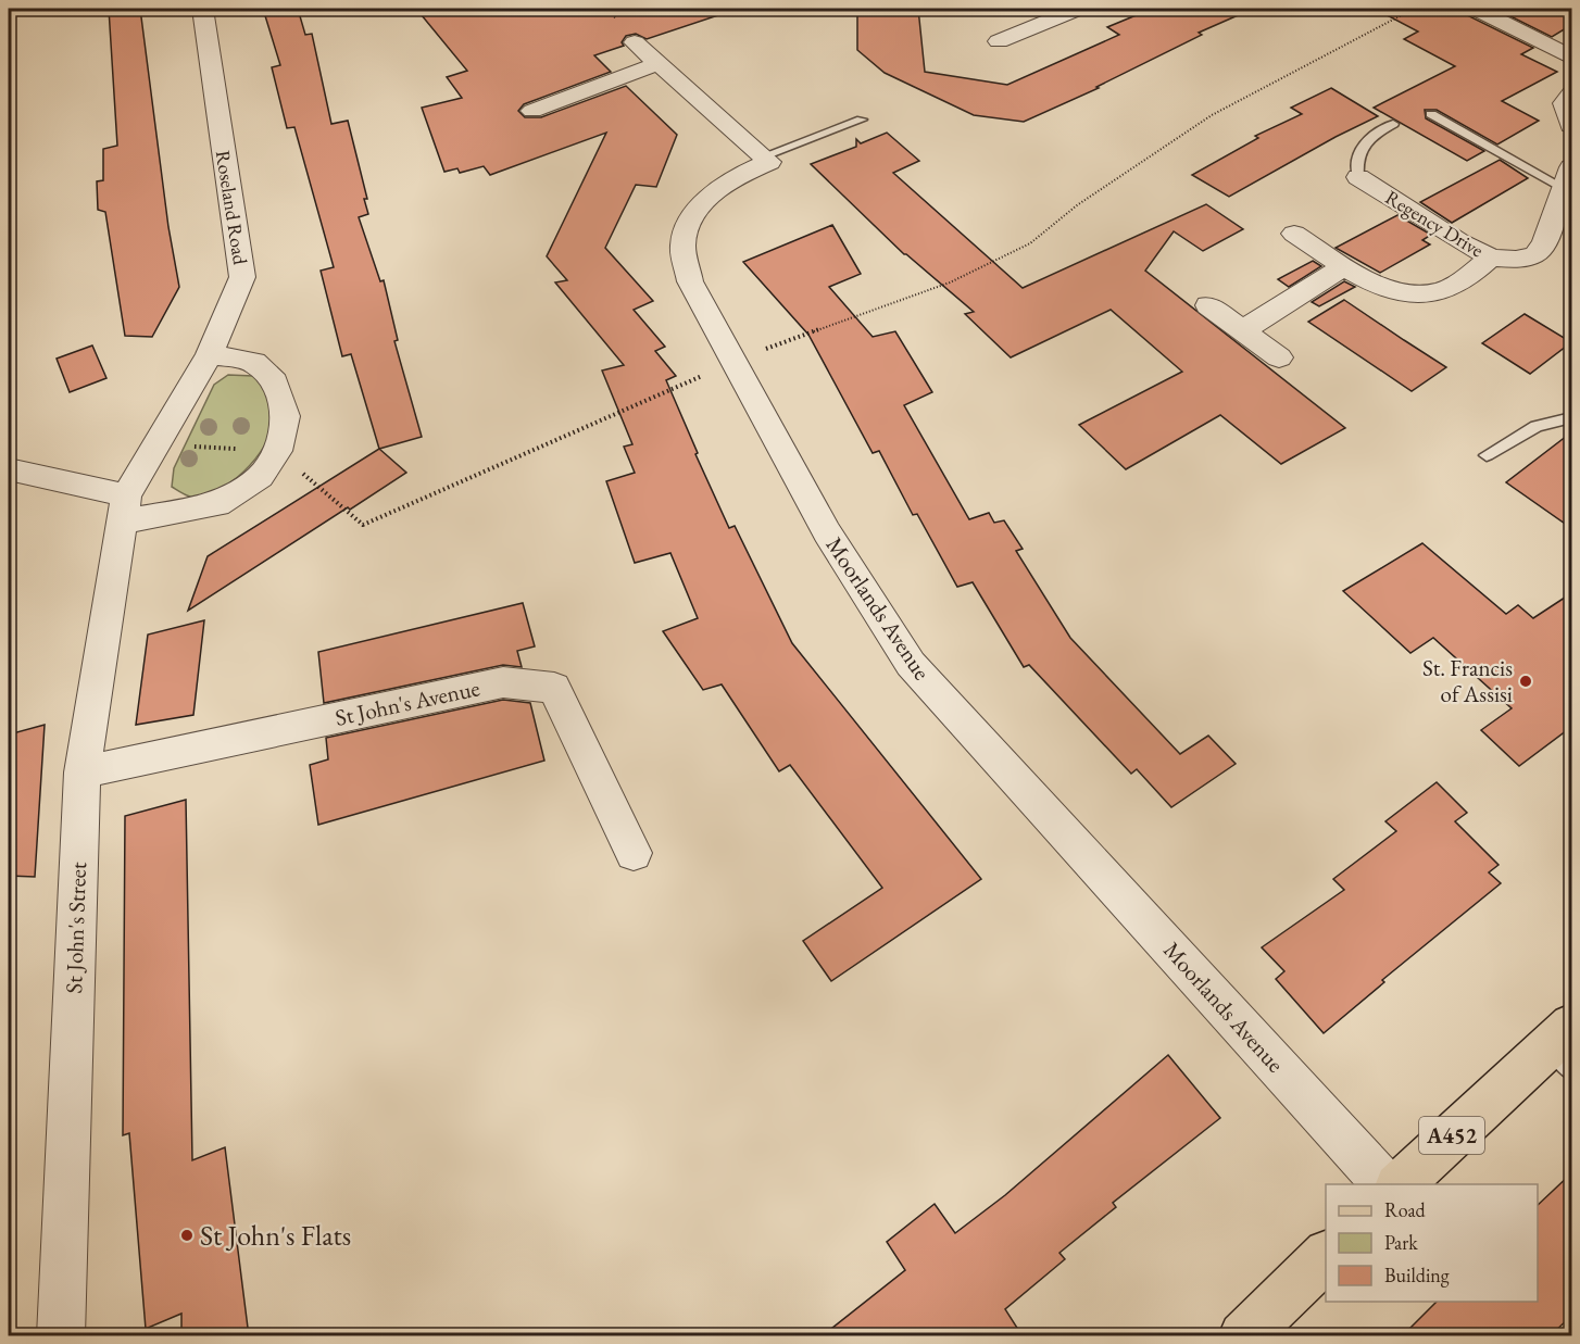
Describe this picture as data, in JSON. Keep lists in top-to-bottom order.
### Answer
{
  "streets": {
    "main road": ["A452"],
    "street": [
      "Roseland Road",
      "Regency Drive",
      "Moorlands Avenue",
      "St John's Avenue",
      "St John's Street"
    ]
  },
  "crossings": [
    ["Roseland Road", "St John's Street"],
    ["St John's Avenue", "St John's Street"]
  ],
  "places": ["St. Francis of Assisi", "St John's Flats"],
  "legend": ["Road", "Park", "Building"]
}
